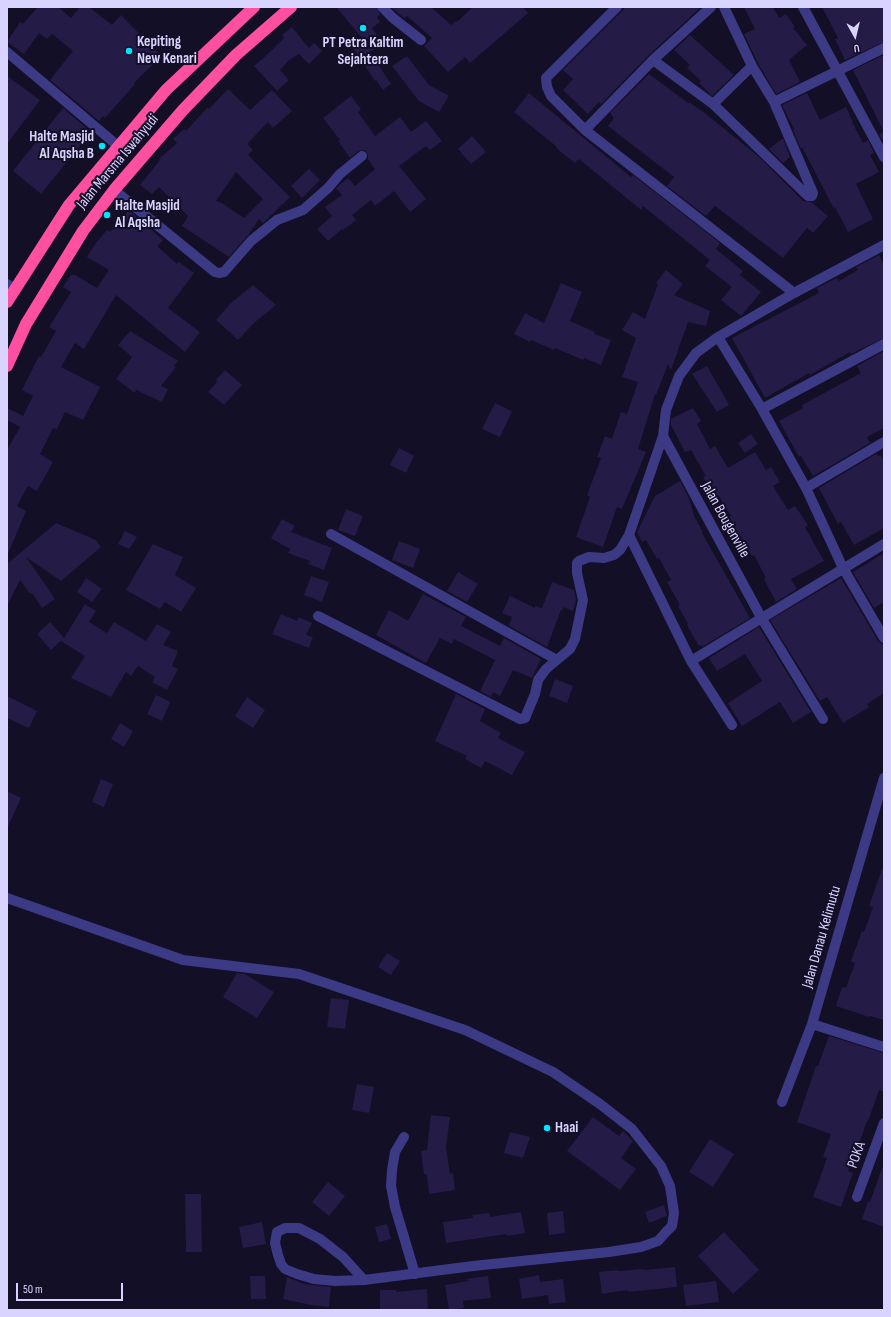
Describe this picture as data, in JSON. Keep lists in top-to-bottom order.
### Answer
{
  "streets": {
    "highway": ["Jalan Marsma Iswahyudi"],
    "street": ["Jalan Bougenville", "Jalan Danau Kelimutu", "POKA"]
  },
  "places": [
    "PT Petra Kaltim Sejahtera",
    "Kepiting New Kenari",
    "Halte Masjid Al Aqsha B",
    "Halte Masjid Al Aqsha",
    "Haai"
  ],
  "scale_bar": "50 m",
  "north": "bottom"
}
